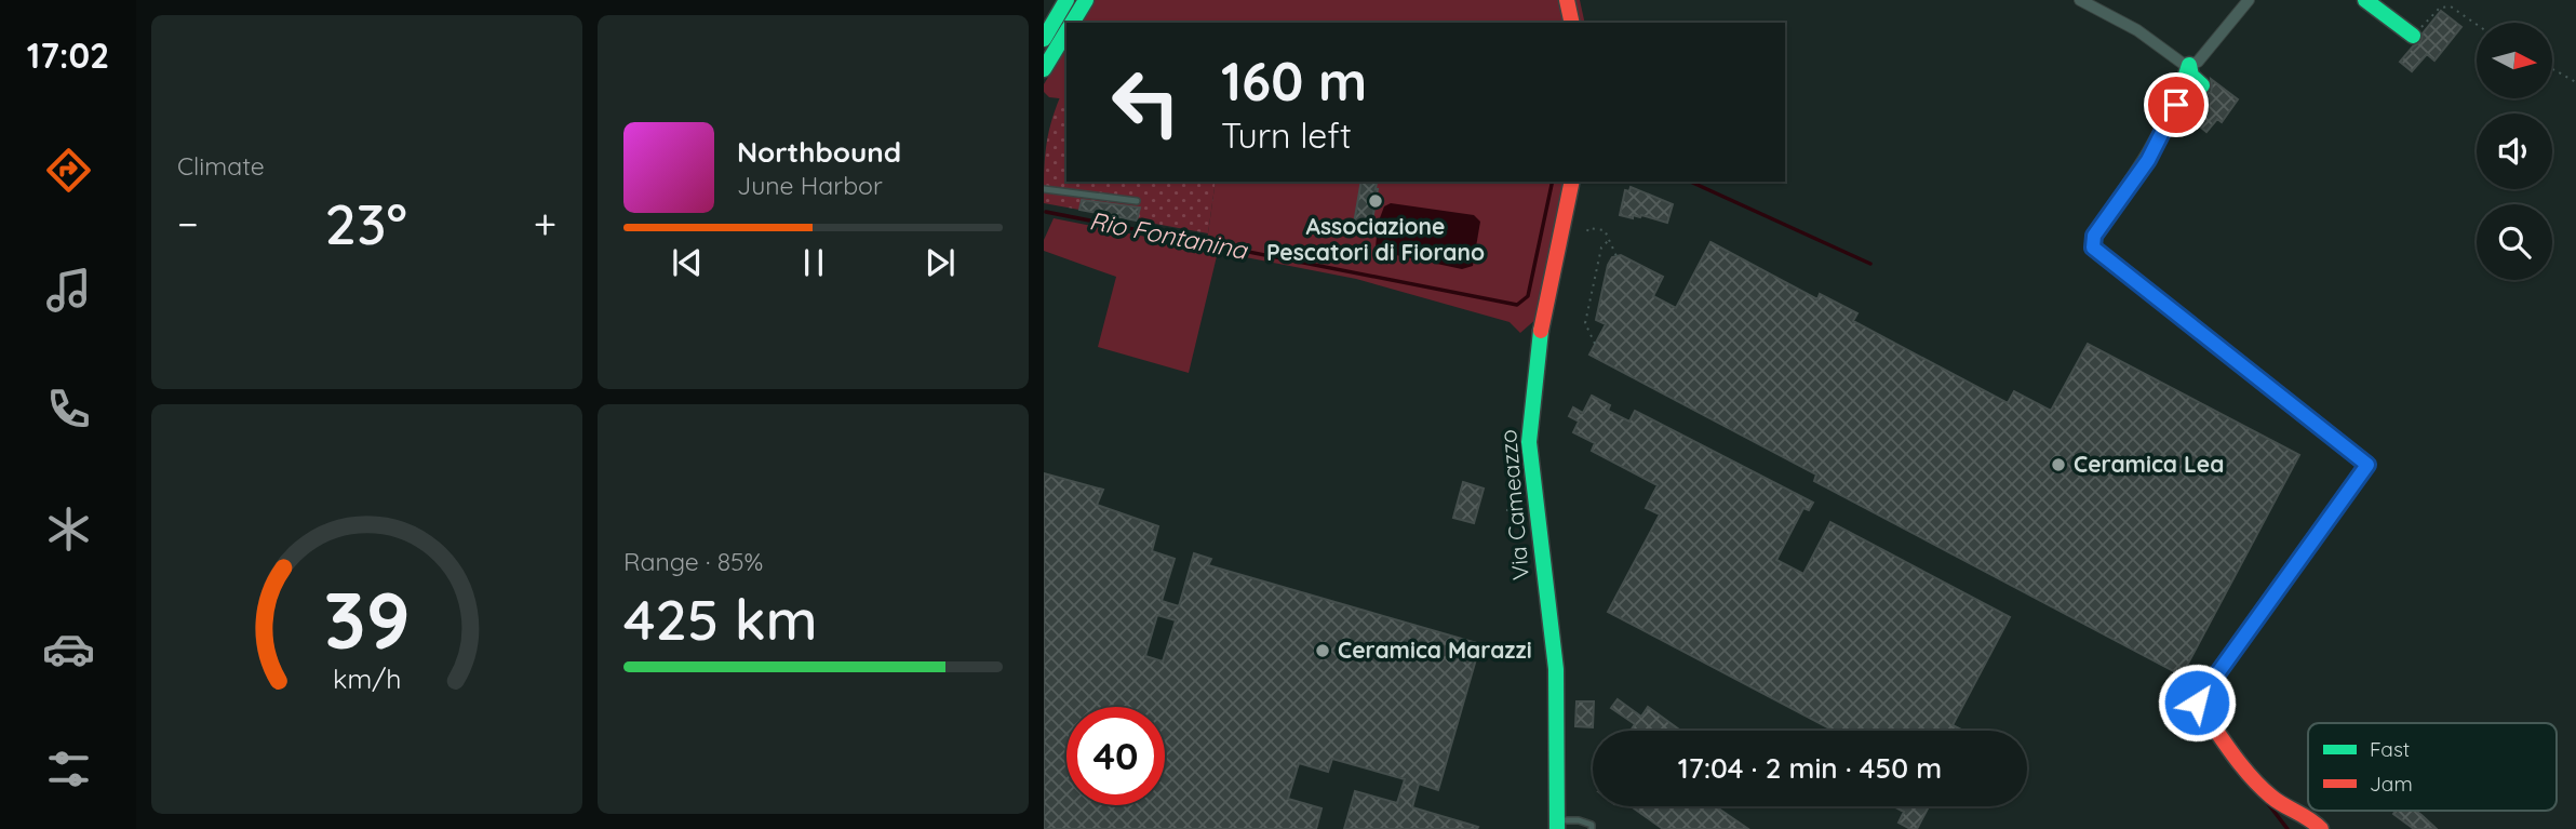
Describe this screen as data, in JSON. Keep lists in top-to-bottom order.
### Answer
{
  "streets": {
    "street": ["Via Cameazzo"]
  },
  "water": ["Rio Fontanina"],
  "places": ["Associazione Pescatori di Fiorano", "Ceramica Lea", "Ceramica Marazzi"],
  "legend": ["Fast", "Jam"],
  "north": "right",
  "page": {
    "tabs": "17:02",
    "tile": [
      "Climate",
      ["Range · 85%", "425 km"]
    ],
    "turn": ["160 m", "Turn left"],
    "song": ["Northbound", "June Harbor"],
    "heat": ["−", "23°", "+"],
    "limit": "40",
    "trip": "17:04 · 2 min · 450 m",
    "gauge": ["39", "km/h"]
  }
}
